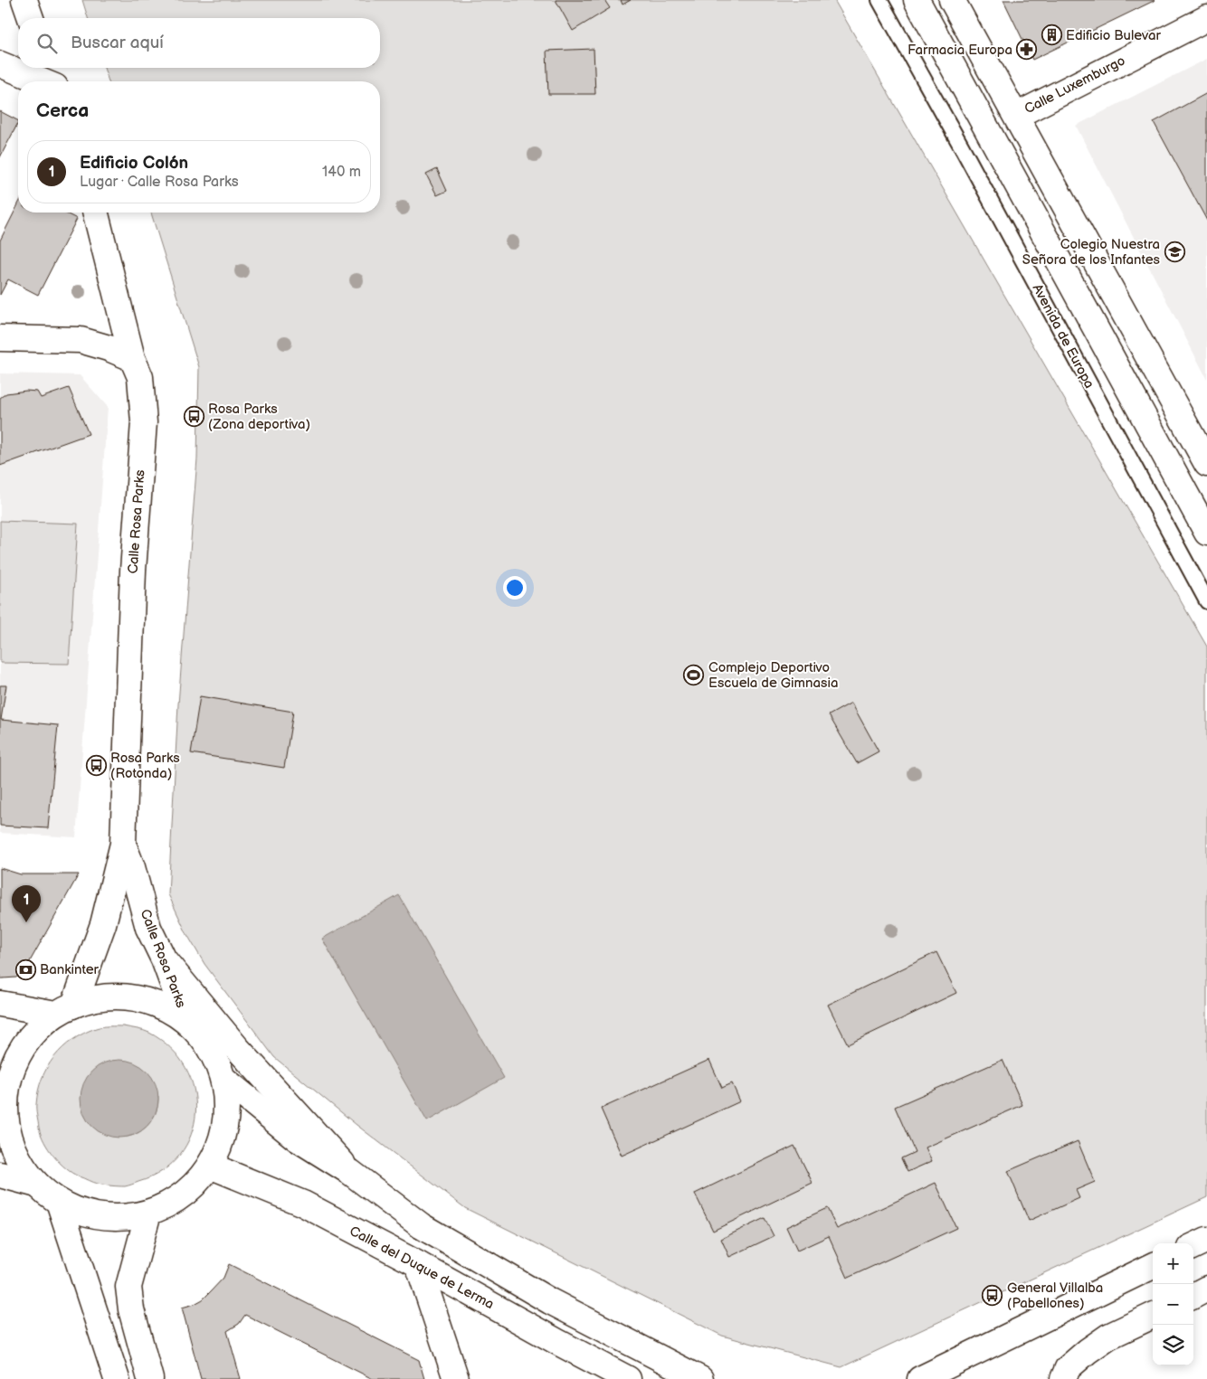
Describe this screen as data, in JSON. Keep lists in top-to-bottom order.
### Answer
{
  "streets": {
    "main road": ["Calle Luxemburgo", "Calle Rosa Parks", "Calle del Duque de Lerma"],
    "lane": ["Avenida de Europa"]
  },
  "places": {
    "building": ["Edificio Bulevar"],
    "pharmacy": ["Farmacia Europa"],
    "school or university": ["Colegio Nuestra Señora de los Infantes"],
    "bus stop": ["Rosa Parks (Zona deportiva)", "Rosa Parks (Rotonda)", "General Villalba (Pabellones)"],
    "sports": ["Complejo Deportivo Escuela de Gimnasia"],
    "bank": ["Bankinter"]
  },
  "page": {
    "search": "Buscar aquí",
    "heading": "Cerca",
    "list": [
      {
        "mark": "1",
        "name": "Edificio Colón",
        "note": "Lugar · Calle Rosa Parks",
        "value": "140 m"
      }
    ],
    "pins": "1",
    "map_buttons": ["+", "−"]
  }
}
